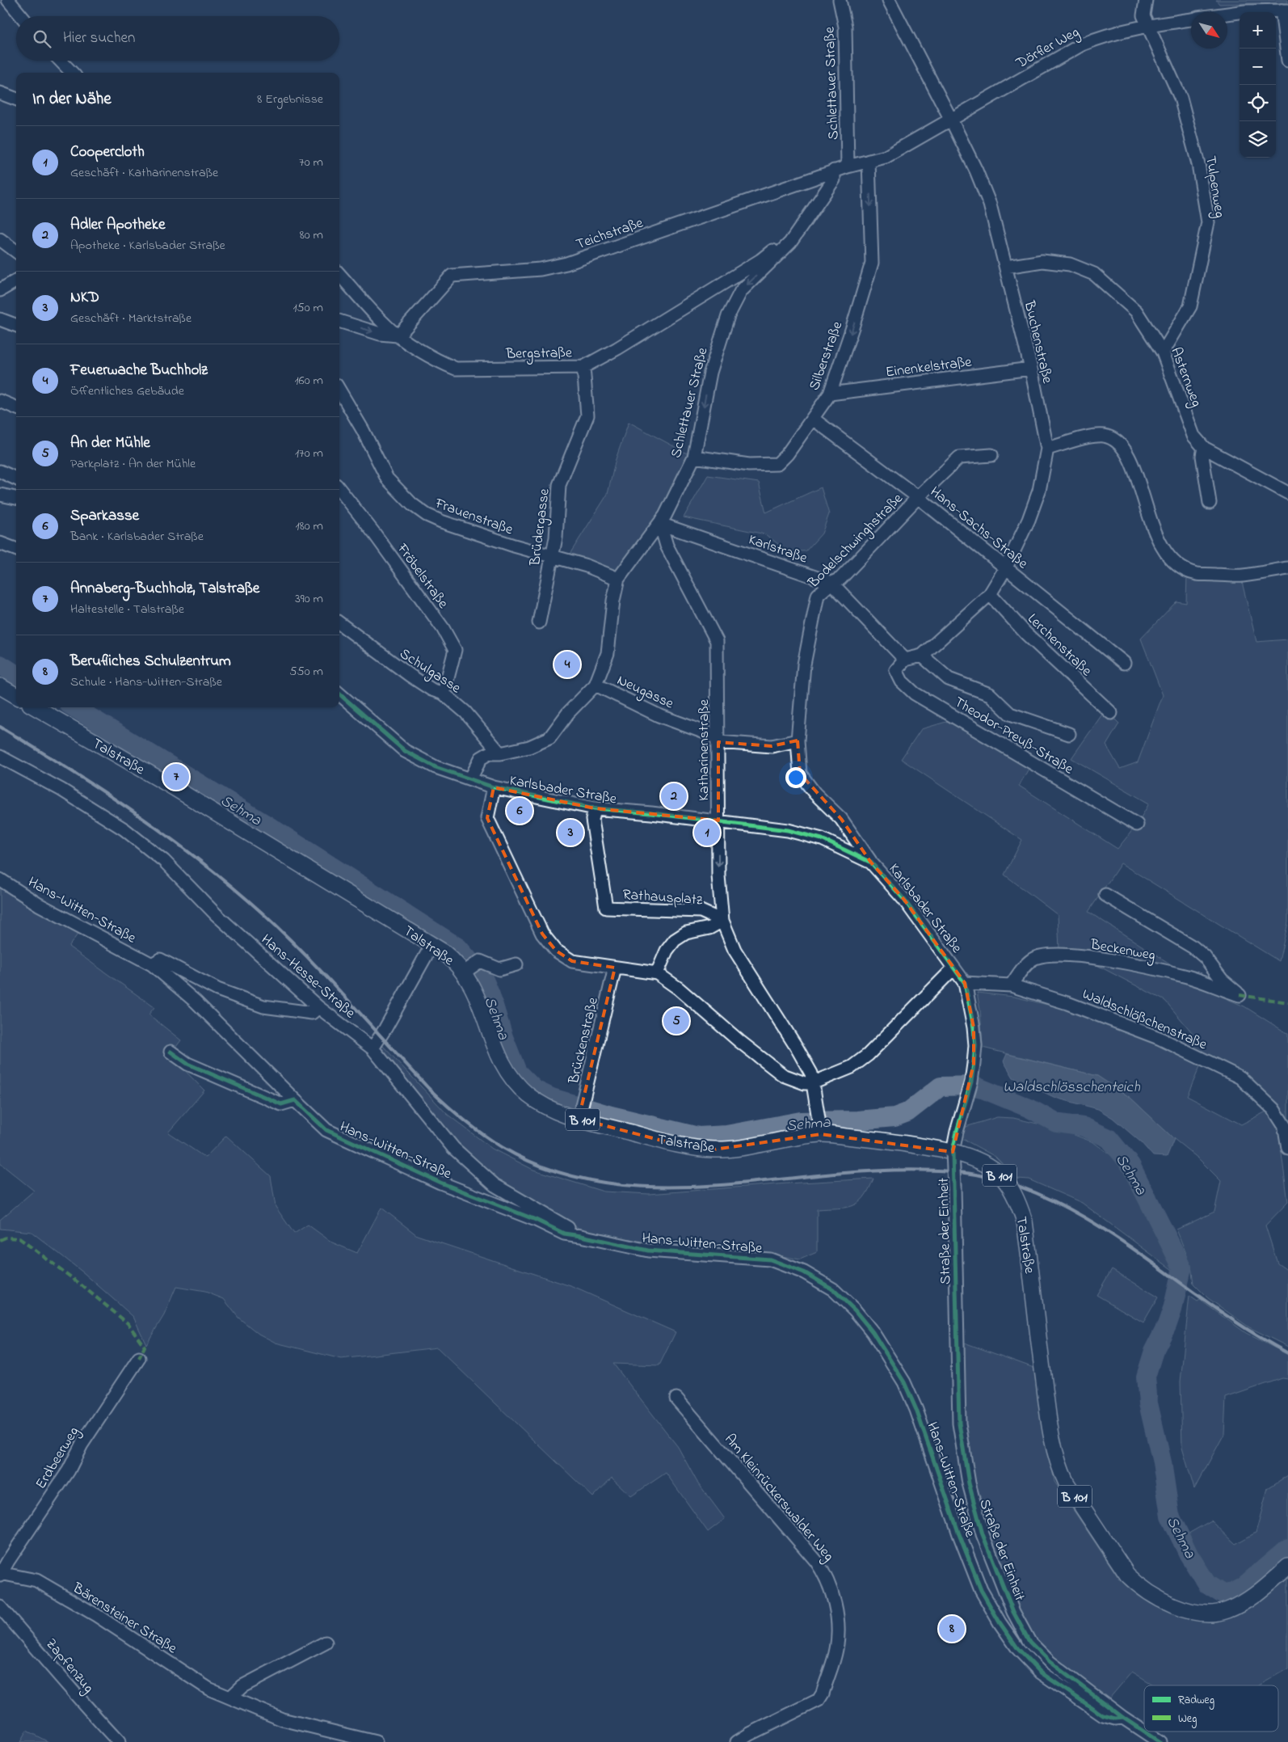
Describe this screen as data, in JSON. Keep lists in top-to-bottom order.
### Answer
{
  "streets": {
    "main road": ["Talstraße", "B 101"],
    "street": [
      "Dörfler Weg",
      "Schlettauer Straße",
      "Tulpenweg",
      "Teichstraße",
      "Buchenstraße",
      "Bergstraße",
      "Silberstraße",
      "Einenkelstraße",
      "Asternweg",
      "Frauenstraße",
      "Brüdergasse",
      "Hans-Sachs-Straße",
      "Bodelschwinghstraße",
      "Karlstraße",
      "Fröbelstraße",
      "Lerchenstraße",
      "Schulgasse",
      "Neugasse",
      "Theodor-Preuß-Straße",
      "Katharinenstraße",
      "Karlsbader Straße",
      "Rathausplatz",
      "Hans-Witten-Straße",
      "Beckenweg",
      "Hans-Hesse-Straße",
      "Waldschlößchenstraße",
      "Brückenstraße",
      "Straße der Einheit",
      "Erdbeerweg",
      "Am Kleinrückerswalder Weg",
      "Bärensteiner Straße",
      "Zapfenzug"
    ]
  },
  "crossings": [
    ["Dörfler Weg", "Tulpenweg"],
    ["Dörfler Weg", "Teichstraße"],
    ["Dörfler Weg", "Buchenstraße"],
    ["Dörfler Weg", "Silberstraße"],
    ["Schlettauer Straße", "Teichstraße"],
    ["Schlettauer Straße", "Bergstraße"],
    ["Schlettauer Straße", "Silberstraße"],
    ["Schlettauer Straße", "Frauenstraße"],
    ["Schlettauer Straße", "Karlstraße"],
    ["Schlettauer Straße", "Schulgasse"],
    ["Schlettauer Straße", "Neugasse"],
    ["Schlettauer Straße", "Katharinenstraße"],
    ["Schlettauer Straße", "Karlsbader Straße"],
    ["Tulpenweg", "Asternweg"],
    ["Teichstraße", "Bergstraße"],
    ["Teichstraße", "Silberstraße"],
    ["Buchenstraße", "Einenkelstraße"],
    ["Buchenstraße", "Asternweg"],
    ["Buchenstraße", "Hans-Sachs-Straße"],
    ["Buchenstraße", "Karlstraße"],
    ["Buchenstraße", "Lerchenstraße"],
    ["Buchenstraße", "Theodor-Preuß-Straße"],
    ["Bergstraße", "Brüdergasse"],
    ["Silberstraße", "Einenkelstraße"],
    ["Silberstraße", "Hans-Sachs-Straße"],
    ["Frauenstraße", "Brüdergasse"],
    ["Hans-Sachs-Straße", "Bodelschwinghstraße"],
    ["Bodelschwinghstraße", "Karlstraße"],
    ["Bodelschwinghstraße", "Neugasse"],
    ["Bodelschwinghstraße", "Karlsbader Straße"],
    ["Karlstraße", "Theodor-Preuß-Straße"],
    ["Karlstraße", "Katharinenstraße"],
    ["Fröbelstraße", "Schulgasse"],
    ["Neugasse", "Katharinenstraße"],
    ["Katharinenstraße", "Talstraße"],
    ["Katharinenstraße", "Karlsbader Straße"],
    ["Katharinenstraße", "Rathausplatz"],
    ["Talstraße", "Karlsbader Straße"],
    ["Talstraße", "Brückenstraße"],
    ["Talstraße", "Straße der Einheit"],
    ["Karlsbader Straße", "Rathausplatz"],
    ["Karlsbader Straße", "Waldschlößchenstraße"],
    ["Karlsbader Straße", "Straße der Einheit"],
    ["Hans-Witten-Straße", "Hans-Hesse-Straße"],
    ["Hans-Witten-Straße", "Straße der Einheit"],
    ["Beckenweg", "Waldschlößchenstraße"],
    ["Erdbeerweg", "Bärensteiner Straße"]
  ],
  "one_way": ["Silberstraße"],
  "water": ["Sehma", "Waldschlösschenteich"],
  "legend": ["Radweg", "Weg"],
  "north": "bottom right",
  "page": {
    "map_buttons": ["+", "−"],
    "search": "Hier suchen",
    "heading": ["In der Nähe", "8 Ergebnisse"],
    "list": [
      {
        "mark": "1",
        "name": "Coopercloth",
        "note": "Geschäft · Katharinenstraße",
        "value": "70 m"
      },
      {
        "mark": "2",
        "name": "Adler Apotheke",
        "note": "Apotheke · Karlsbader Straße",
        "value": "80 m"
      },
      {
        "mark": "3",
        "name": "NKD",
        "note": "Geschäft · Marktstraße",
        "value": "150 m"
      },
      {
        "mark": "4",
        "name": "Feuerwache Buchholz",
        "note": "Öffentliches Gebäude",
        "value": "160 m"
      },
      {
        "mark": "5",
        "name": "An der Mühle",
        "note": "Parkplatz · An der Mühle",
        "value": "170 m"
      },
      {
        "mark": "6",
        "name": "Sparkasse",
        "note": "Bank · Karlsbader Straße",
        "value": "180 m"
      },
      {
        "mark": "7",
        "name": "Annaberg-Buchholz, Talstraße",
        "note": "Haltestelle · Talstraße",
        "value": "390 m"
      },
      {
        "mark": "8",
        "name": "Berufliches Schulzentrum",
        "note": "Schule · Hans-Witten-Straße",
        "value": "550 m"
      }
    ],
    "pins": [
      "4",
      "7",
      "2",
      "6",
      "1",
      "3",
      "5",
      "8"
    ]
  }
}
